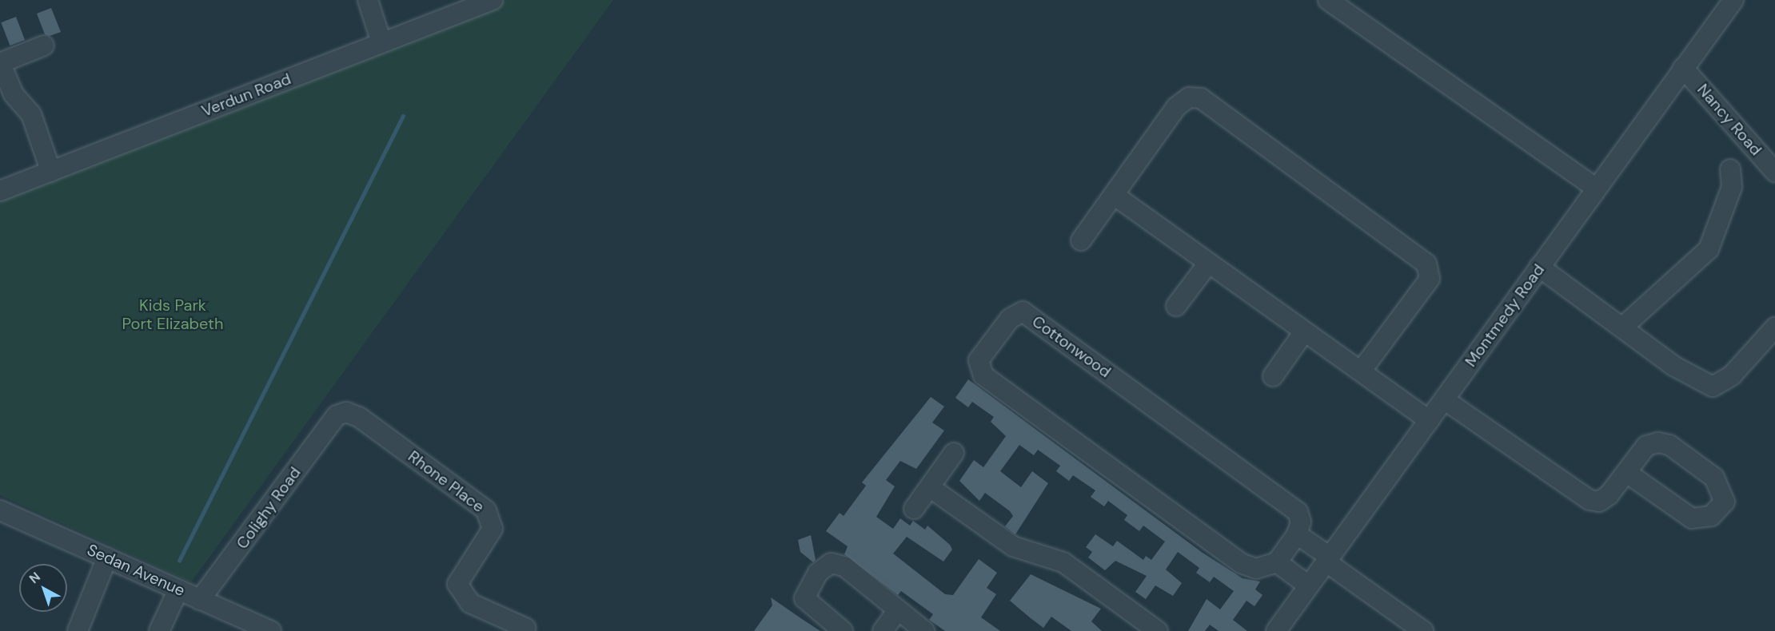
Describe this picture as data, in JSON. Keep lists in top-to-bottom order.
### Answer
{
  "streets": {
    "street": [
      "Verdun Road",
      "Nancy Road",
      "Montmedy Road",
      "Cottonwood",
      "Rhone Place",
      "Colighy Road",
      "Sedan Avenue"
    ]
  },
  "crossings": [
    ["Nancy Road", "Montmedy Road"],
    ["Rhone Place", "Colighy Road"],
    ["Colighy Road", "Sedan Avenue"]
  ],
  "parks": ["Kids Park Port Elizabeth"],
  "north": "top left"
}
